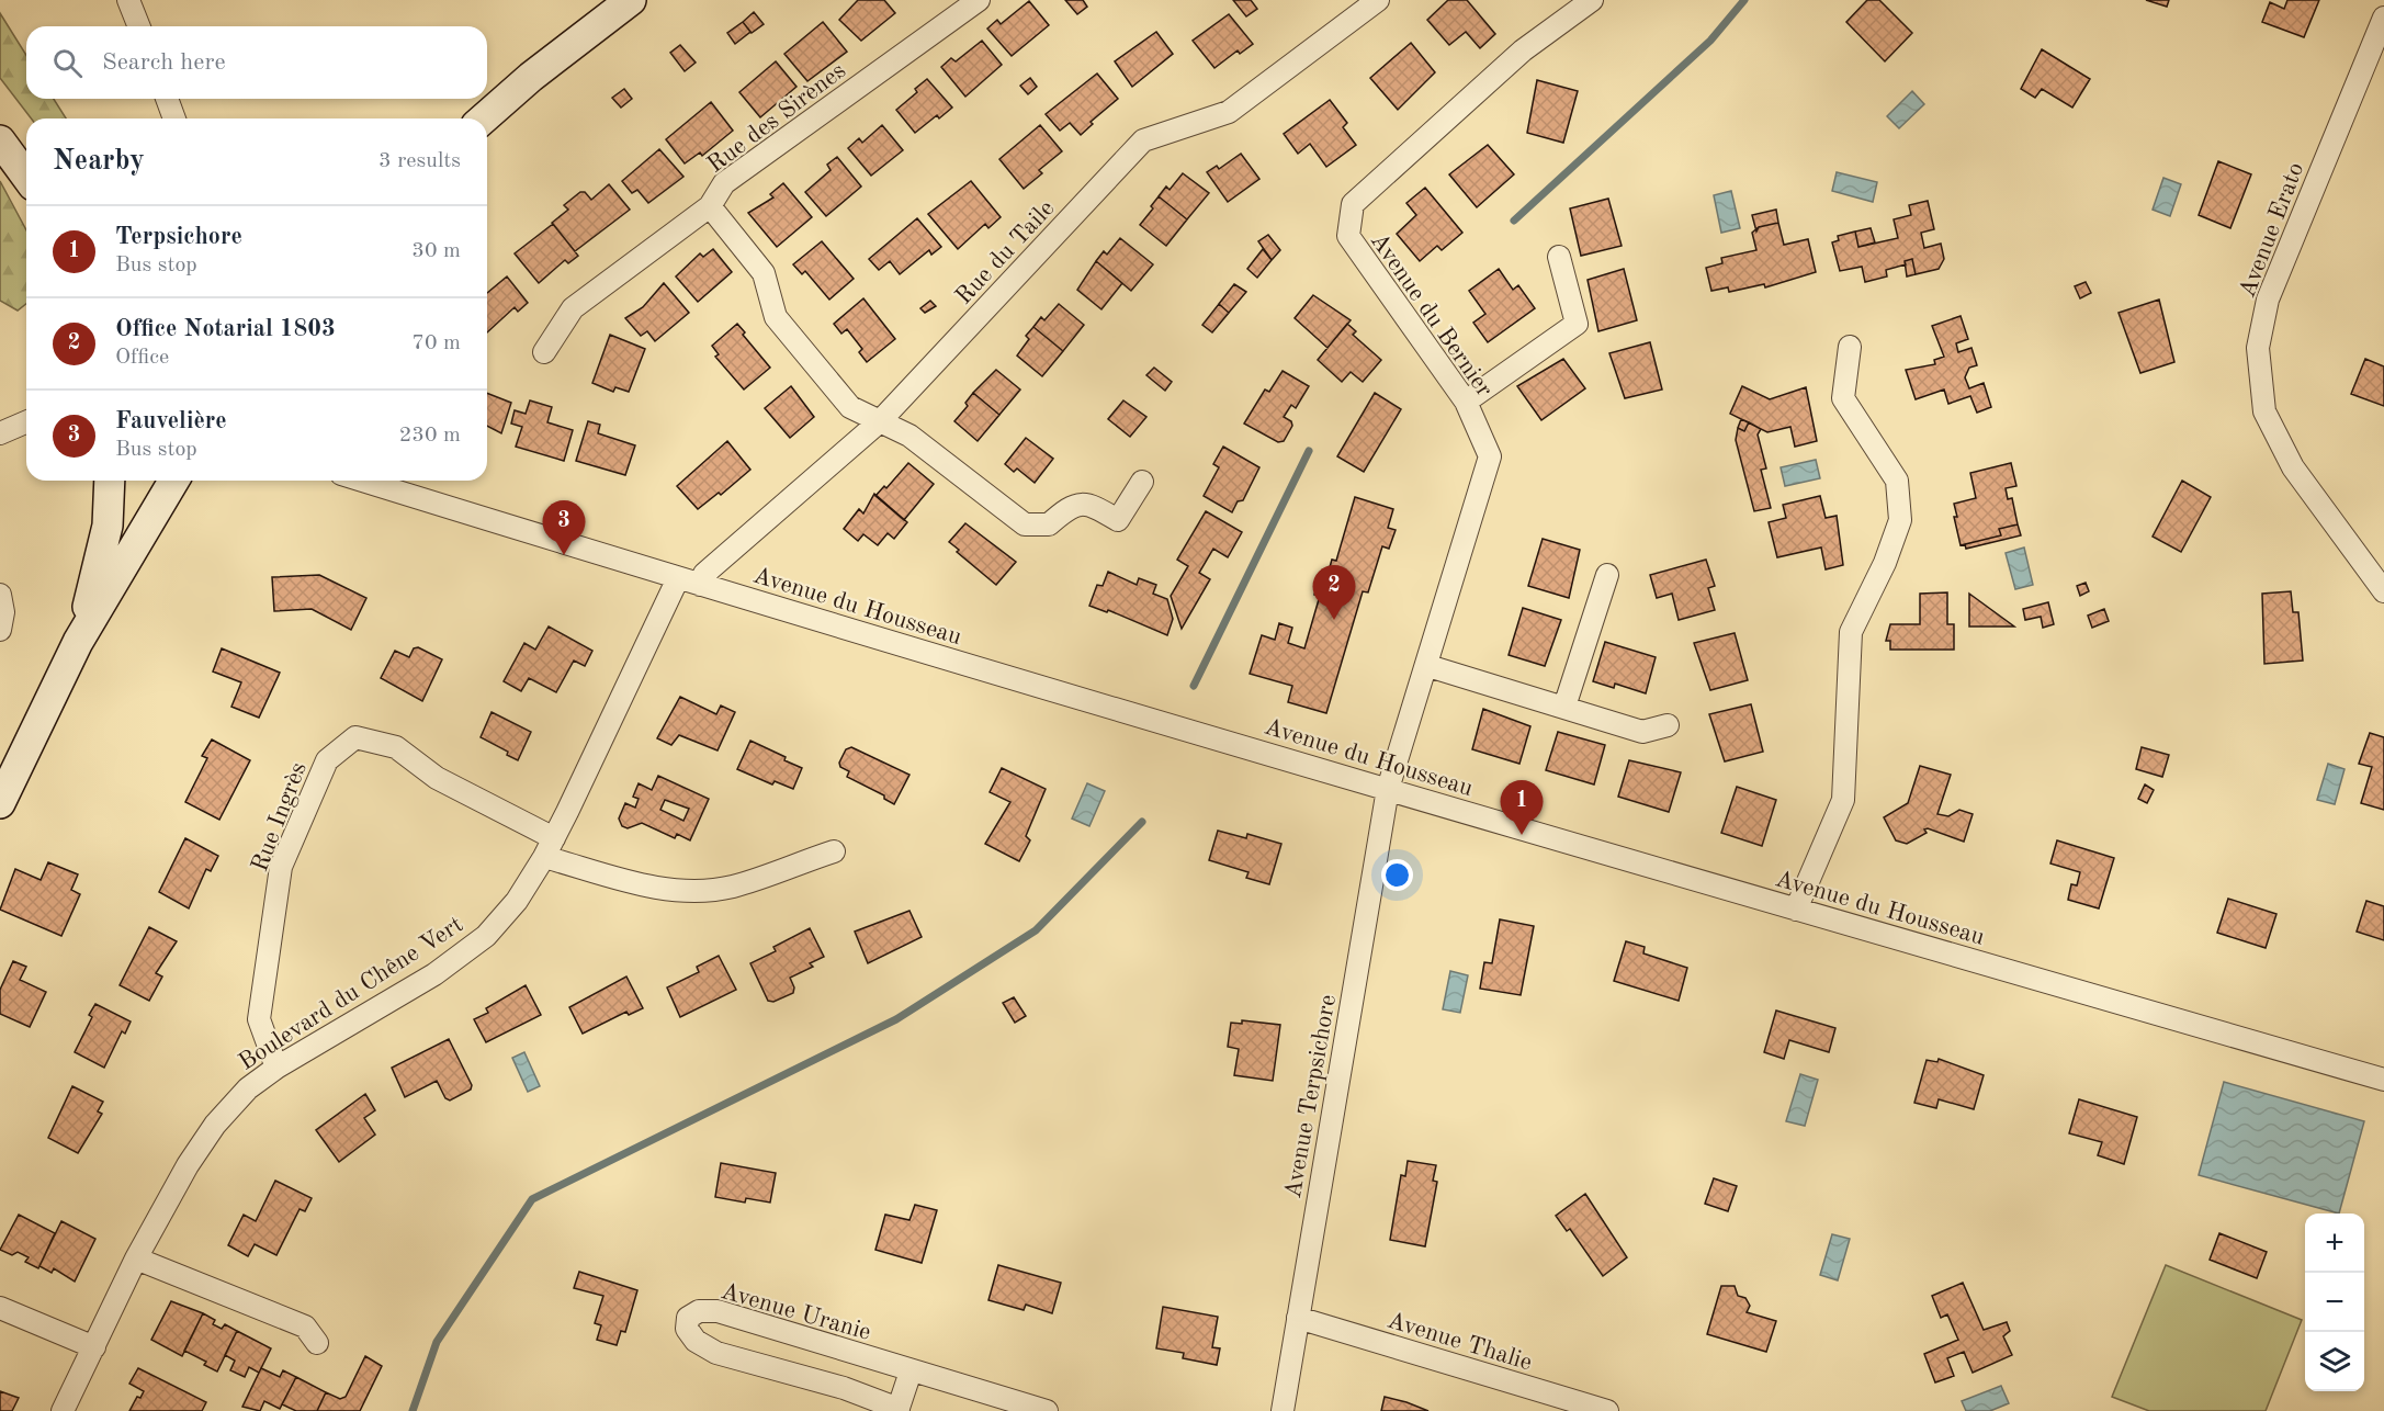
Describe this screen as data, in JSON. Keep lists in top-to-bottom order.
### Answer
{
  "streets": {
    "street": [
      "Rue des Sirènes",
      "Avenue Erato",
      "Rue du Taile",
      "Avenue du Bernier",
      "Avenue du Housseau",
      "Rue Ingrès",
      "Boulevard du Chêne Vert",
      "Avenue Terpsichore",
      "Avenue Uranie",
      "Avenue Thalie"
    ]
  },
  "crossings": [
    ["Rue des Sirènes", "Rue du Taile"],
    ["Rue du Taile", "Avenue du Housseau"],
    ["Avenue du Bernier", "Avenue du Housseau"],
    ["Avenue du Bernier", "Avenue Terpsichore"],
    ["Avenue du Housseau", "Boulevard du Chêne Vert"],
    ["Avenue du Housseau", "Avenue Terpsichore"],
    ["Rue Ingrès", "Boulevard du Chêne Vert"],
    ["Avenue Terpsichore", "Avenue Thalie"]
  ],
  "page": {
    "search": "Search here",
    "heading": ["Nearby", "3 results"],
    "list": [
      {
        "mark": "1",
        "name": "Terpsichore",
        "note": "Bus stop",
        "value": "30 m"
      },
      {
        "mark": "2",
        "name": "Office Notarial 1803",
        "note": "Office",
        "value": "70 m"
      },
      {
        "mark": "3",
        "name": "Fauvelière",
        "note": "Bus stop",
        "value": "230 m"
      }
    ],
    "pins": ["3", "2", "1"],
    "map_buttons": ["+", "−"]
  }
}
